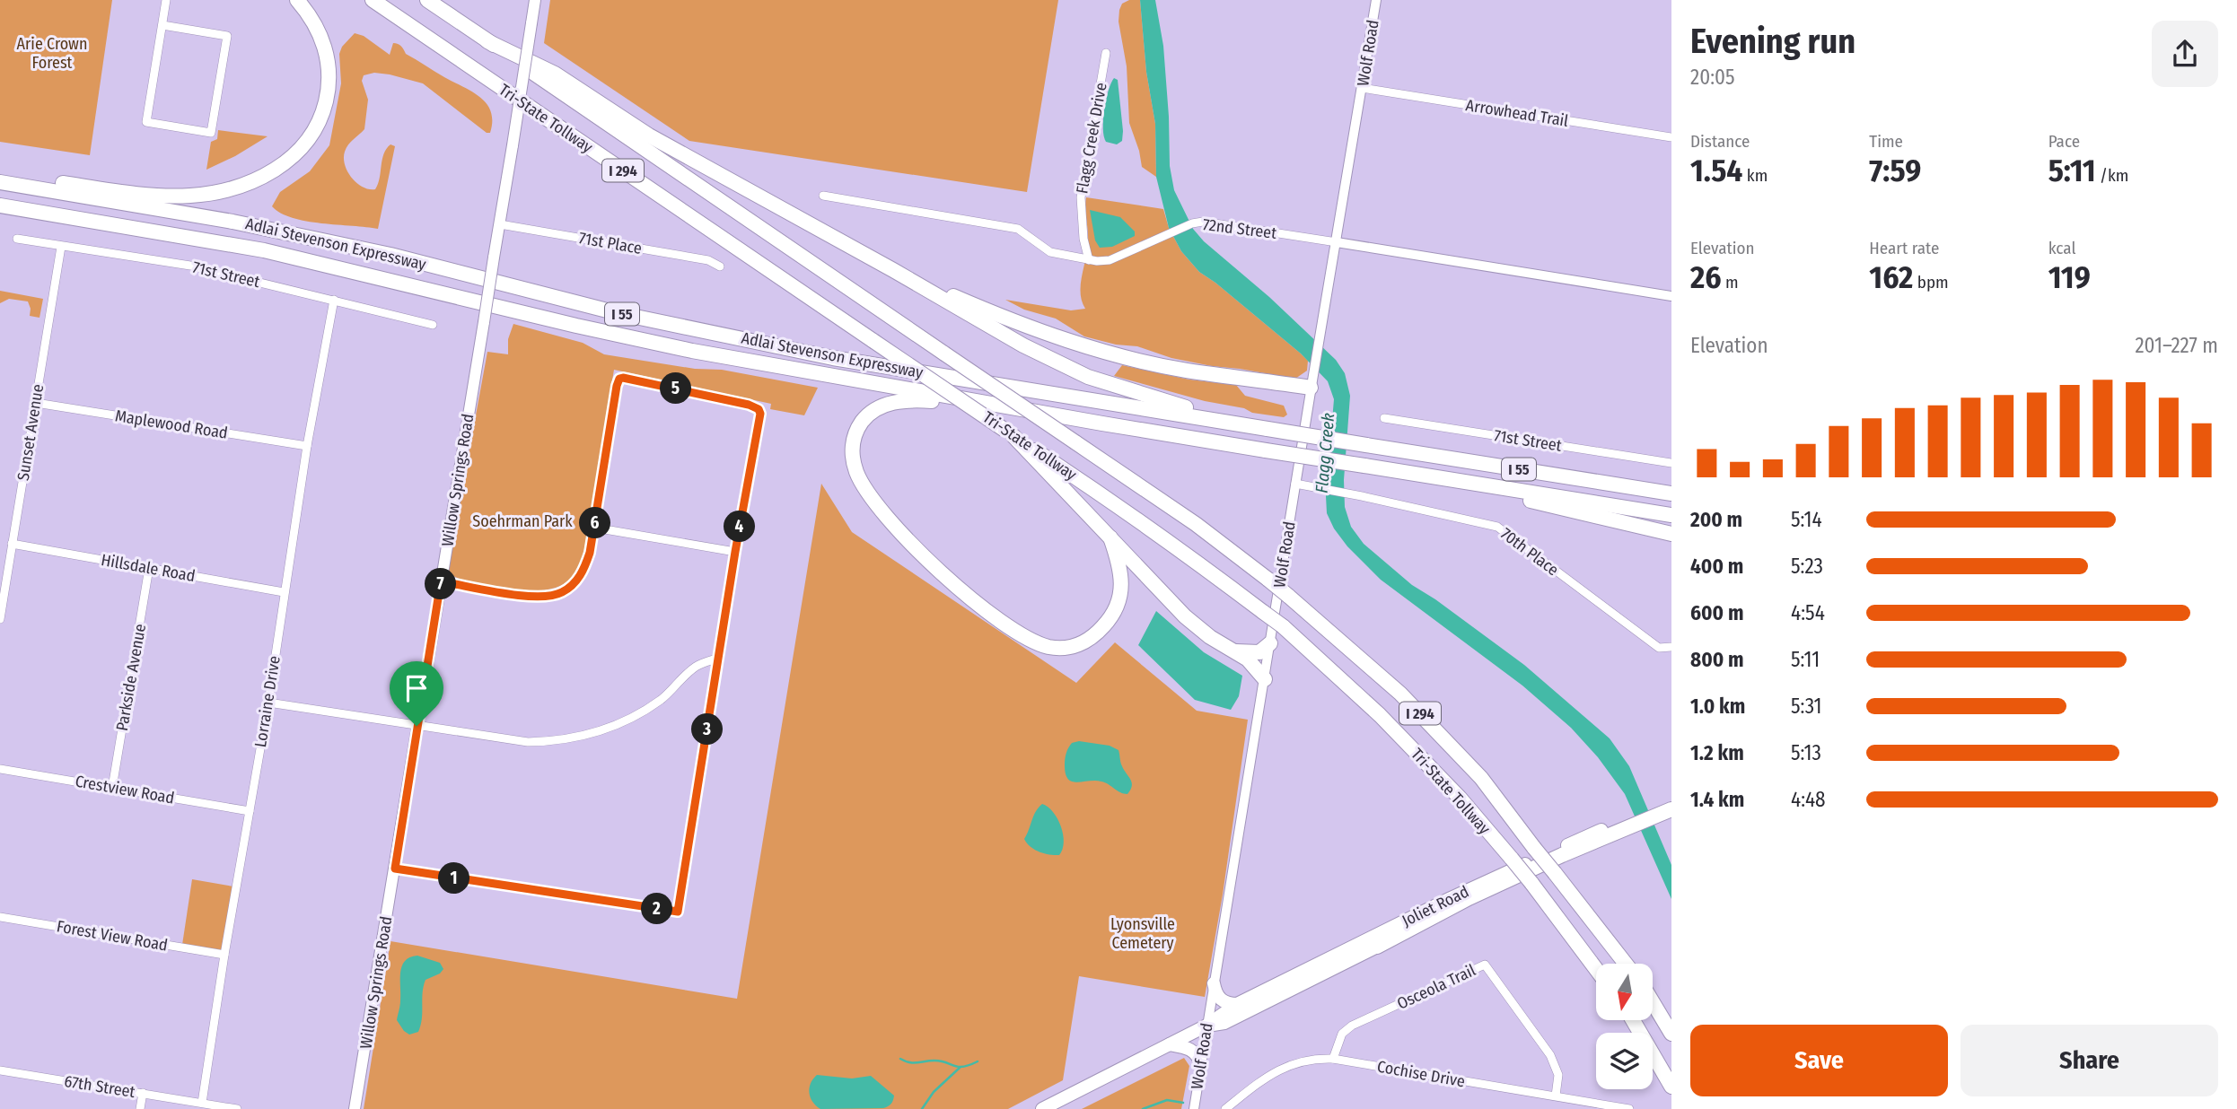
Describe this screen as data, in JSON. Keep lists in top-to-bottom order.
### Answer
{
  "streets": {
    "highway": [
      "Tri-State Tollway",
      "I 294",
      "Adlai Stevenson Expressway",
      "I 55",
      "Joliet Road"
    ],
    "main road": ["Willow Springs Road"],
    "street": [
      "Wolf Road",
      "Arrowhead Trail",
      "Flagg Creek Drive",
      "72nd Street",
      "71st Place",
      "71st Street",
      "Maplewood Road",
      "Sunset Avenue",
      "70th Place",
      "Hillsdale Road",
      "Parkside Avenue",
      "Lorraine Drive",
      "Crestview Road",
      "Forest View Road",
      "Osceola Trail",
      "Cochise Drive",
      "67th Street"
    ]
  },
  "crossings": [
    ["Wolf Road", "Arrowhead Trail"],
    ["Wolf Road", "72nd Street"],
    ["Wolf Road", "70th Place"],
    ["Wolf Road", "Joliet Road"],
    ["Flagg Creek Drive", "72nd Street"],
    ["71st Place", "Willow Springs Road"],
    ["71st Street", "Sunset Avenue"],
    ["71st Street", "Lorraine Drive"],
    ["Maplewood Road", "Sunset Avenue"],
    ["Maplewood Road", "Lorraine Drive"],
    ["Sunset Avenue", "Hillsdale Road"],
    ["Hillsdale Road", "Parkside Avenue"],
    ["Hillsdale Road", "Lorraine Drive"],
    ["Parkside Avenue", "Crestview Road"],
    ["Lorraine Drive", "Crestview Road"],
    ["Lorraine Drive", "Forest View Road"],
    ["Lorraine Drive", "67th Street"],
    ["Osceola Trail", "Cochise Drive"]
  ],
  "water": ["Flagg Creek"],
  "parks": ["Arie Crown Forest", "Soehrman Park", "Lyonsville Cemetery"],
  "north": "bottom",
  "page": {
    "heading": ["Evening run", "20:05"],
    "stats": [
      ["Distance", "1.54 km"],
      ["Time", "7:59"],
      ["Pace", "5:11 /km"],
      ["Elevation", "26 m"],
      ["Heart rate", "162 bpm"],
      ["kcal", "119"]
    ],
    "chart": ["Elevation", "201–227 m"],
    "pins": [
      "5",
      "6",
      "4",
      "7",
      "3",
      "1",
      "2"
    ],
    "list": [
      {
        "name": "200 m",
        "note": "5:14"
      },
      {
        "name": "400 m",
        "note": "5:23"
      },
      {
        "name": "600 m",
        "note": "4:54"
      },
      {
        "name": "800 m",
        "note": "5:11"
      },
      {
        "name": "1.0 km",
        "note": "5:31"
      },
      {
        "name": "1.2 km",
        "note": "5:13"
      },
      {
        "name": "1.4 km",
        "note": "4:48"
      }
    ],
    "buttons": ["Save", "Share"]
  }
}
